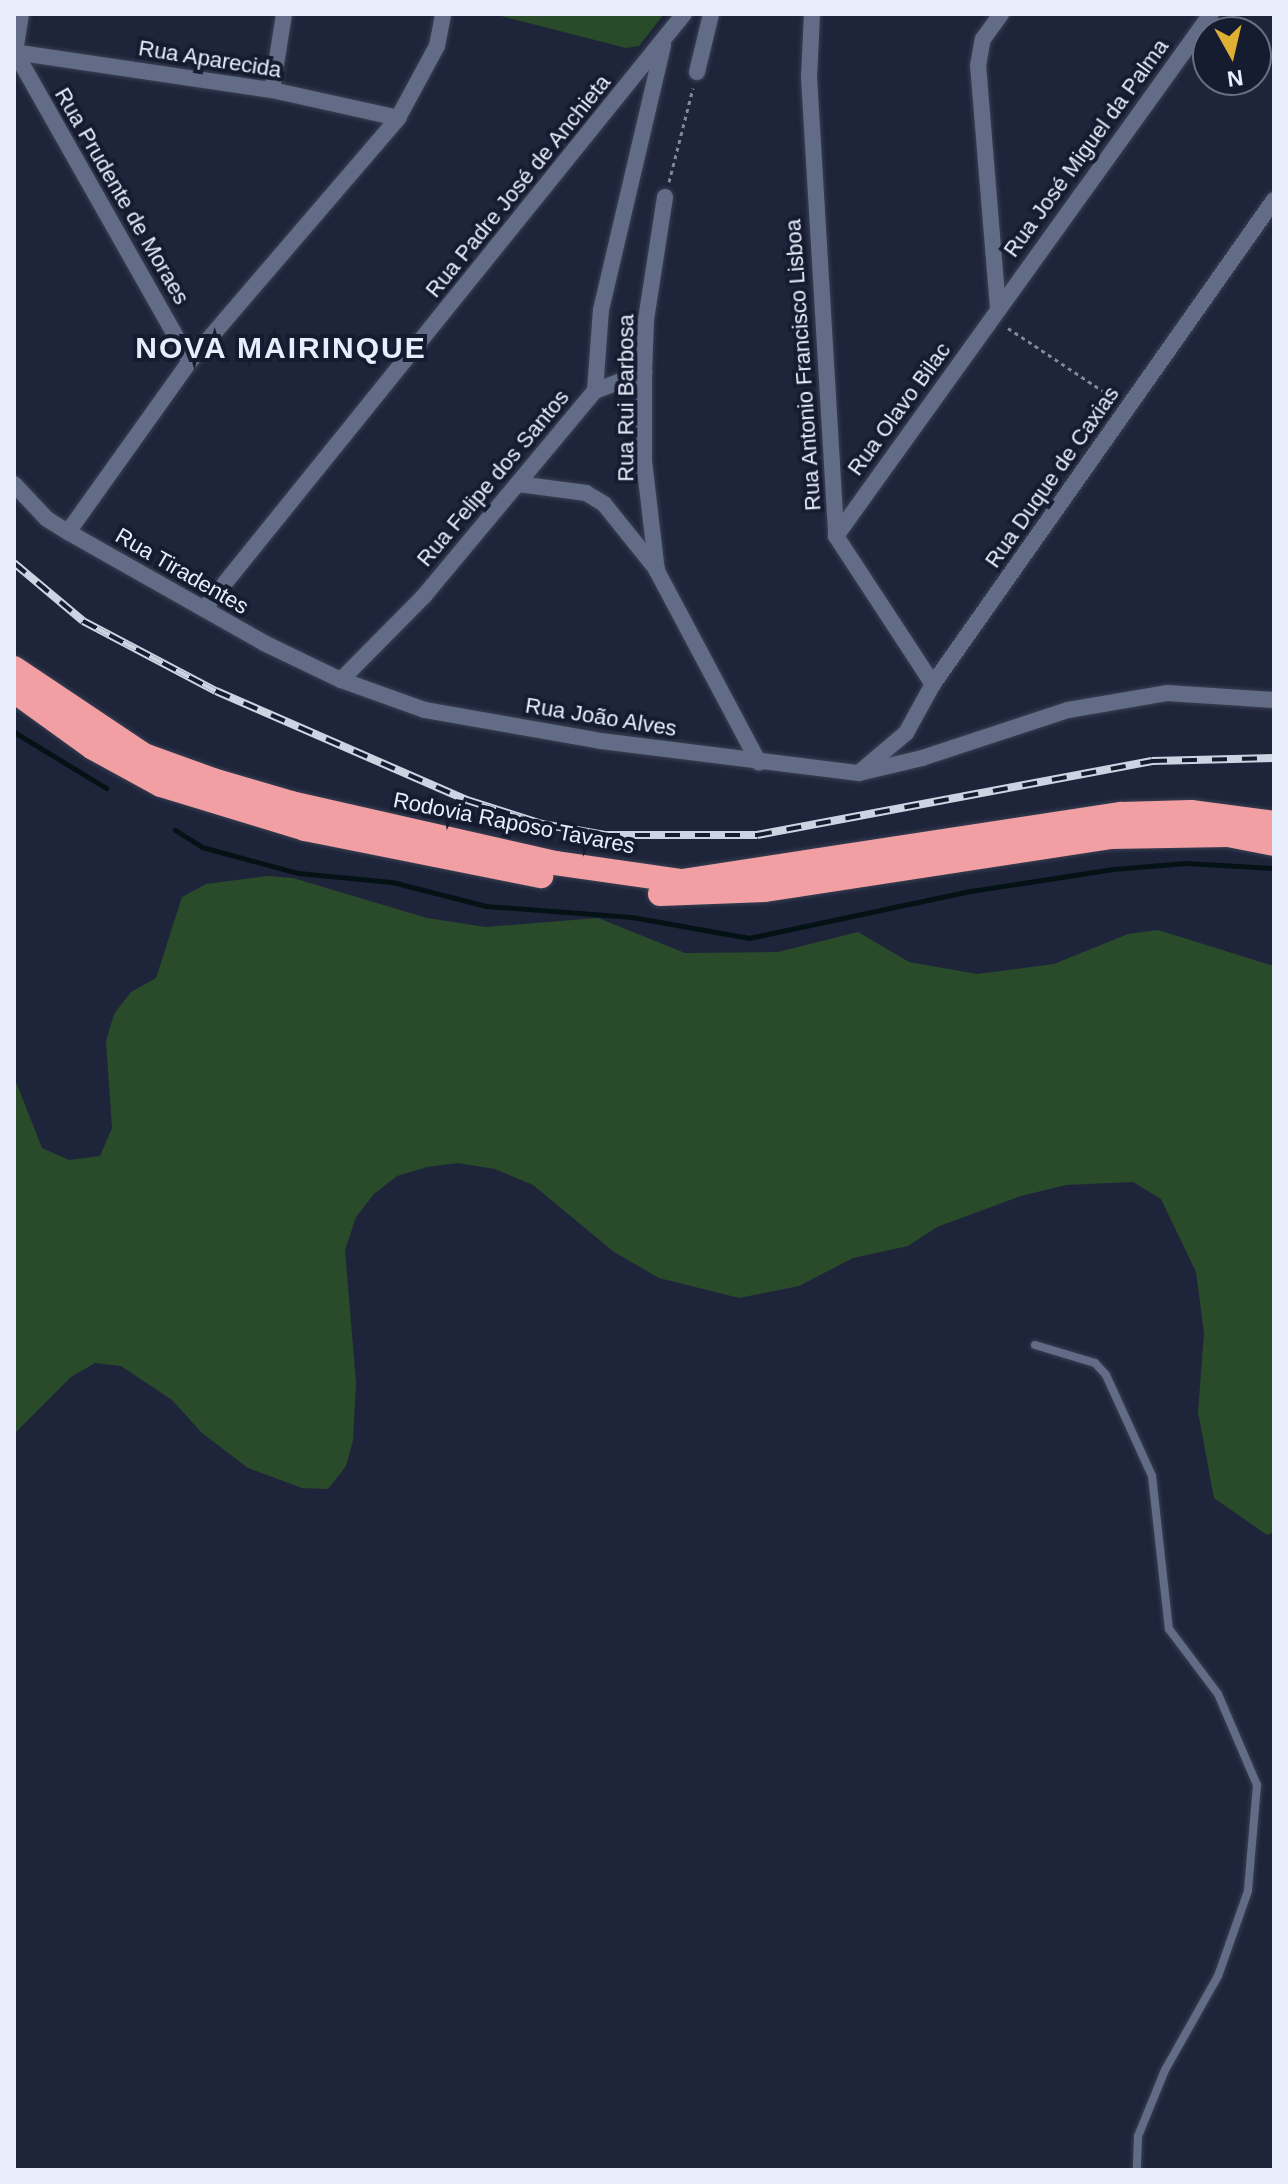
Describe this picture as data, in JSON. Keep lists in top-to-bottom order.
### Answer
{
  "streets": {
    "highway": ["Rodovia Raposo Tavares"],
    "street": [
      "Rua Aparecida",
      "Rua José Miguel da Palma",
      "Rua Padre José de Anchieta",
      "Rua Prudente de Moraes",
      "Rua Antonio Francisco Lisboa",
      "Rua Rui Barbosa",
      "Rua Olavo Bilac",
      "Rua Duque de Caxias",
      "Rua Felipe dos Santos",
      "Rua Tiradentes",
      "Rua João Alves"
    ]
  },
  "crossings": [
    ["Rua Aparecida", "Rua Prudente de Moraes"],
    ["Rua José Miguel da Palma", "Rua Olavo Bilac"],
    ["Rua Padre José de Anchieta", "Rua Felipe dos Santos"],
    ["Rua Padre José de Anchieta", "Rua Tiradentes"],
    ["Rua Antonio Francisco Lisboa", "Rua Olavo Bilac"],
    ["Rua Antonio Francisco Lisboa", "Rua Duque de Caxias"],
    ["Rua Rui Barbosa", "Rua João Alves"],
    ["Rua Duque de Caxias", "Rua João Alves"],
    ["Rua Felipe dos Santos", "Rua Tiradentes"],
    ["Rua Felipe dos Santos", "Rua João Alves"],
    ["Rua Tiradentes", "Rua João Alves"]
  ],
  "districts": ["NOVA MAIRINQUE"],
  "north": "bottom"
}
